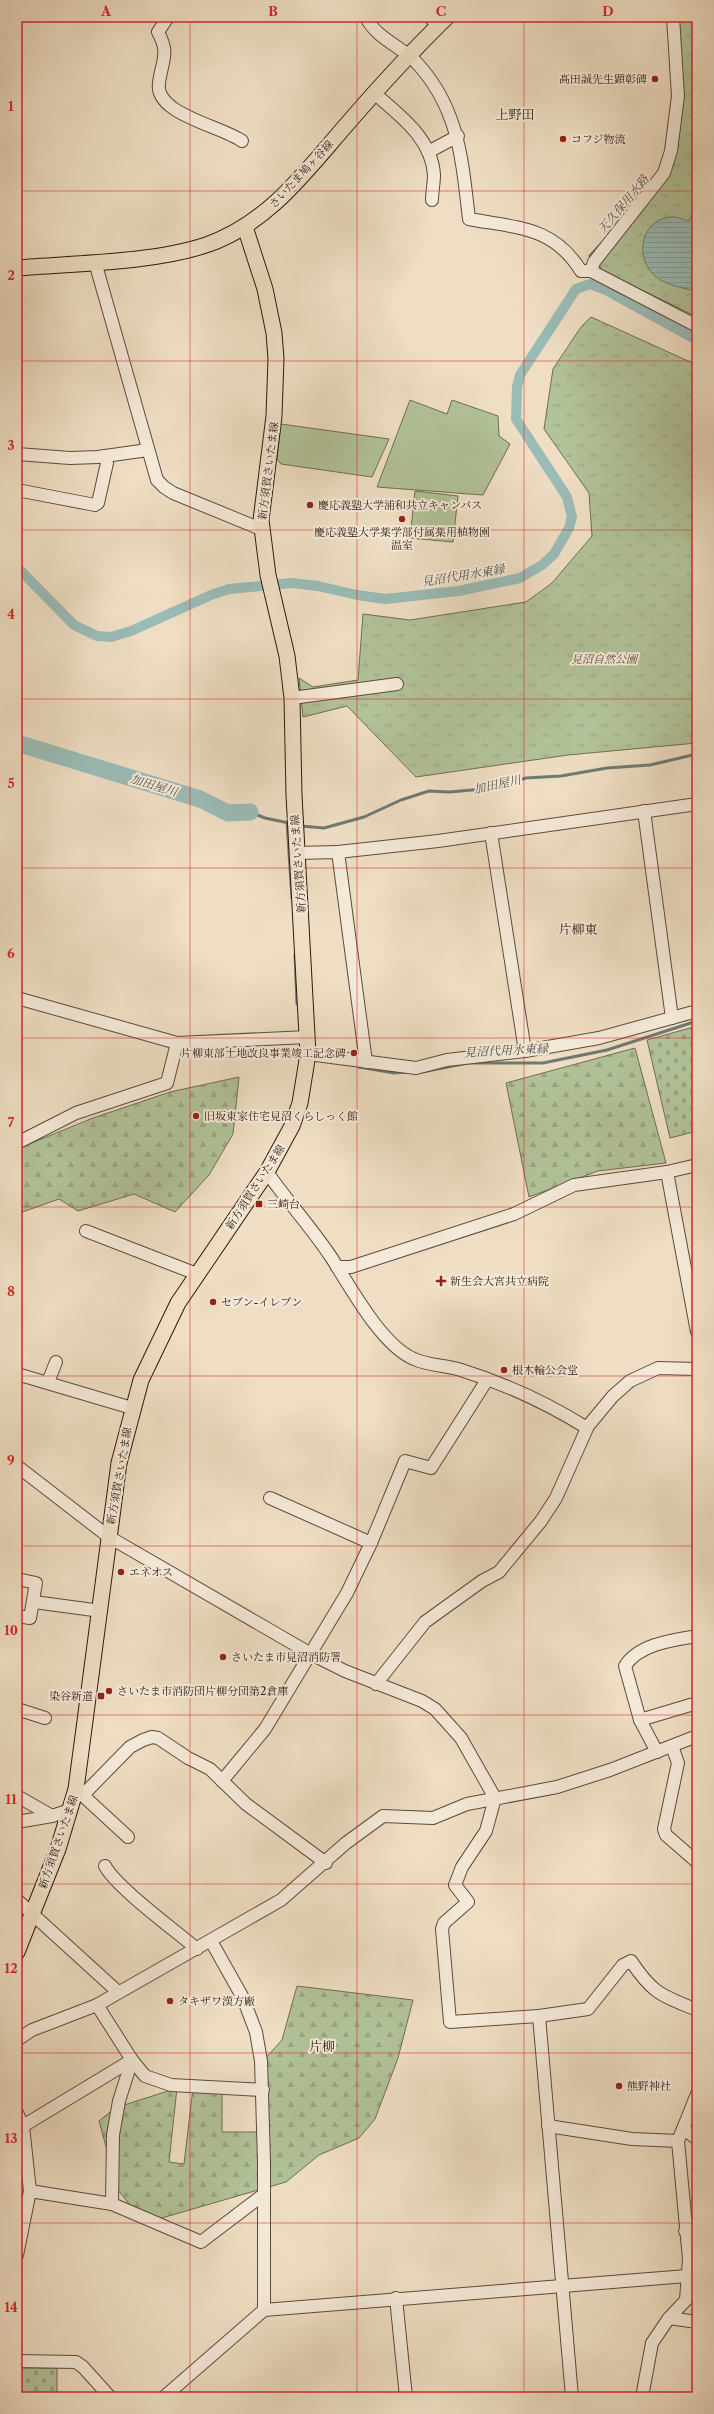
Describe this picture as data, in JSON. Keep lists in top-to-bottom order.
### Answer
{
  "streets": {
    "main road": ["さいたま鳩ヶ谷線", "新方須賀さいたま線"]
  },
  "crossings": [
    ["さいたま鳩ヶ谷線", "新方須賀さいたま線"]
  ],
  "districts": ["上野田", "片柳東", "片柳"],
  "water": ["天久保用水路", "見沼代用水東縁", "加田屋川"],
  "parks": ["見沼自然公園"],
  "places": {
    "other": [
      "髙田誠先生顕彰碑",
      "コフジ物流",
      "慶応義塾大学浦和共立キャンパス",
      "慶応義塾大学薬学部付属薬用植物園 温室",
      "片柳東部土地改良事業竣工記念碑",
      "旧坂東家住宅見沼くらしっく館",
      "セブン-イレブン",
      "根木輪公会堂",
      "エネオス",
      "さいたま市見沼消防署",
      "さいたま市消防団片柳分団第2倉庫",
      "タキザワ漢方廠",
      "熊野神社"
    ],
    "transit": ["三崎台", "染谷新道"],
    "health": ["新生会大宮共立病院"]
  },
  "grid": {
    "columns": [
      "A",
      "B",
      "C",
      "D"
    ],
    "rows": [
      "1",
      "2",
      "3",
      "4",
      "5",
      "6",
      "7",
      "8",
      "9",
      "10",
      "11",
      "12",
      "13",
      "14"
    ]
  }
}
